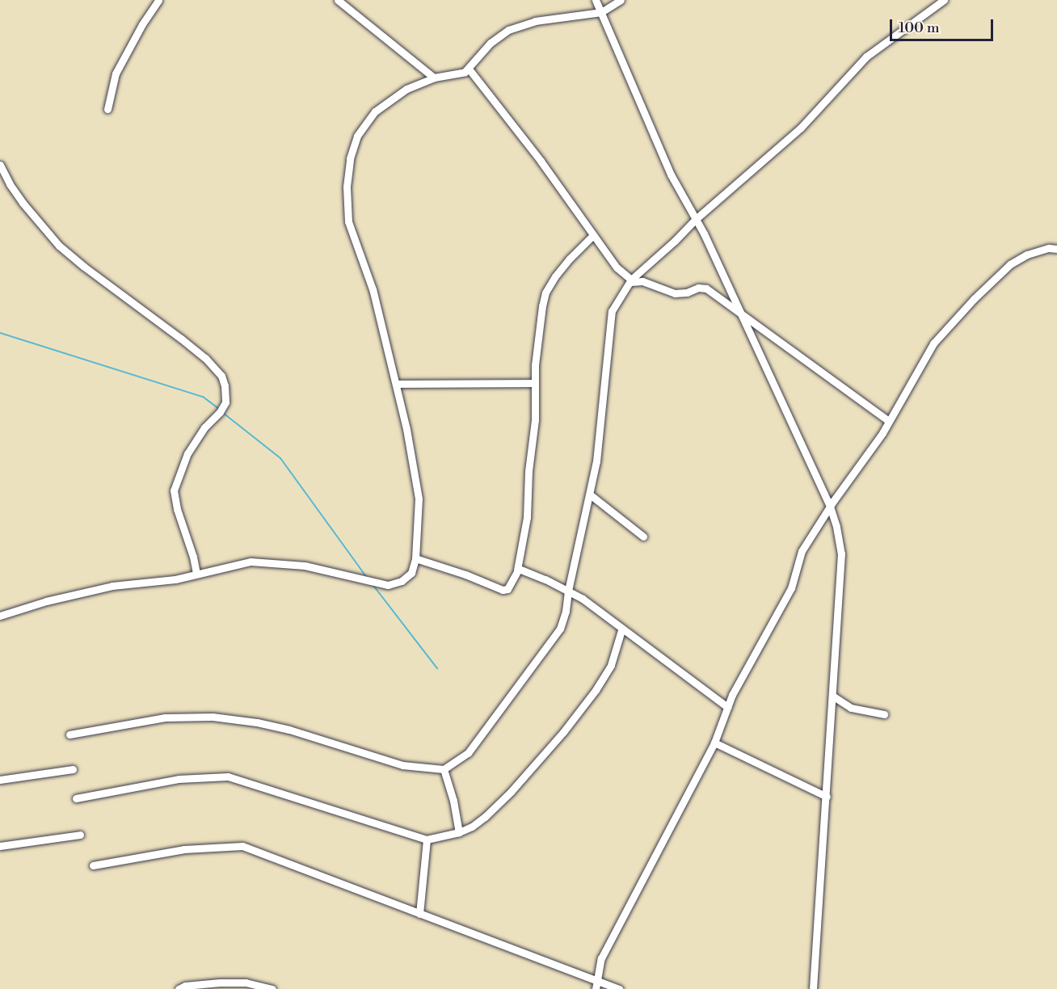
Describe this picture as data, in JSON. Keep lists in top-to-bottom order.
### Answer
{
  "scale_bar": "100 m"
}
